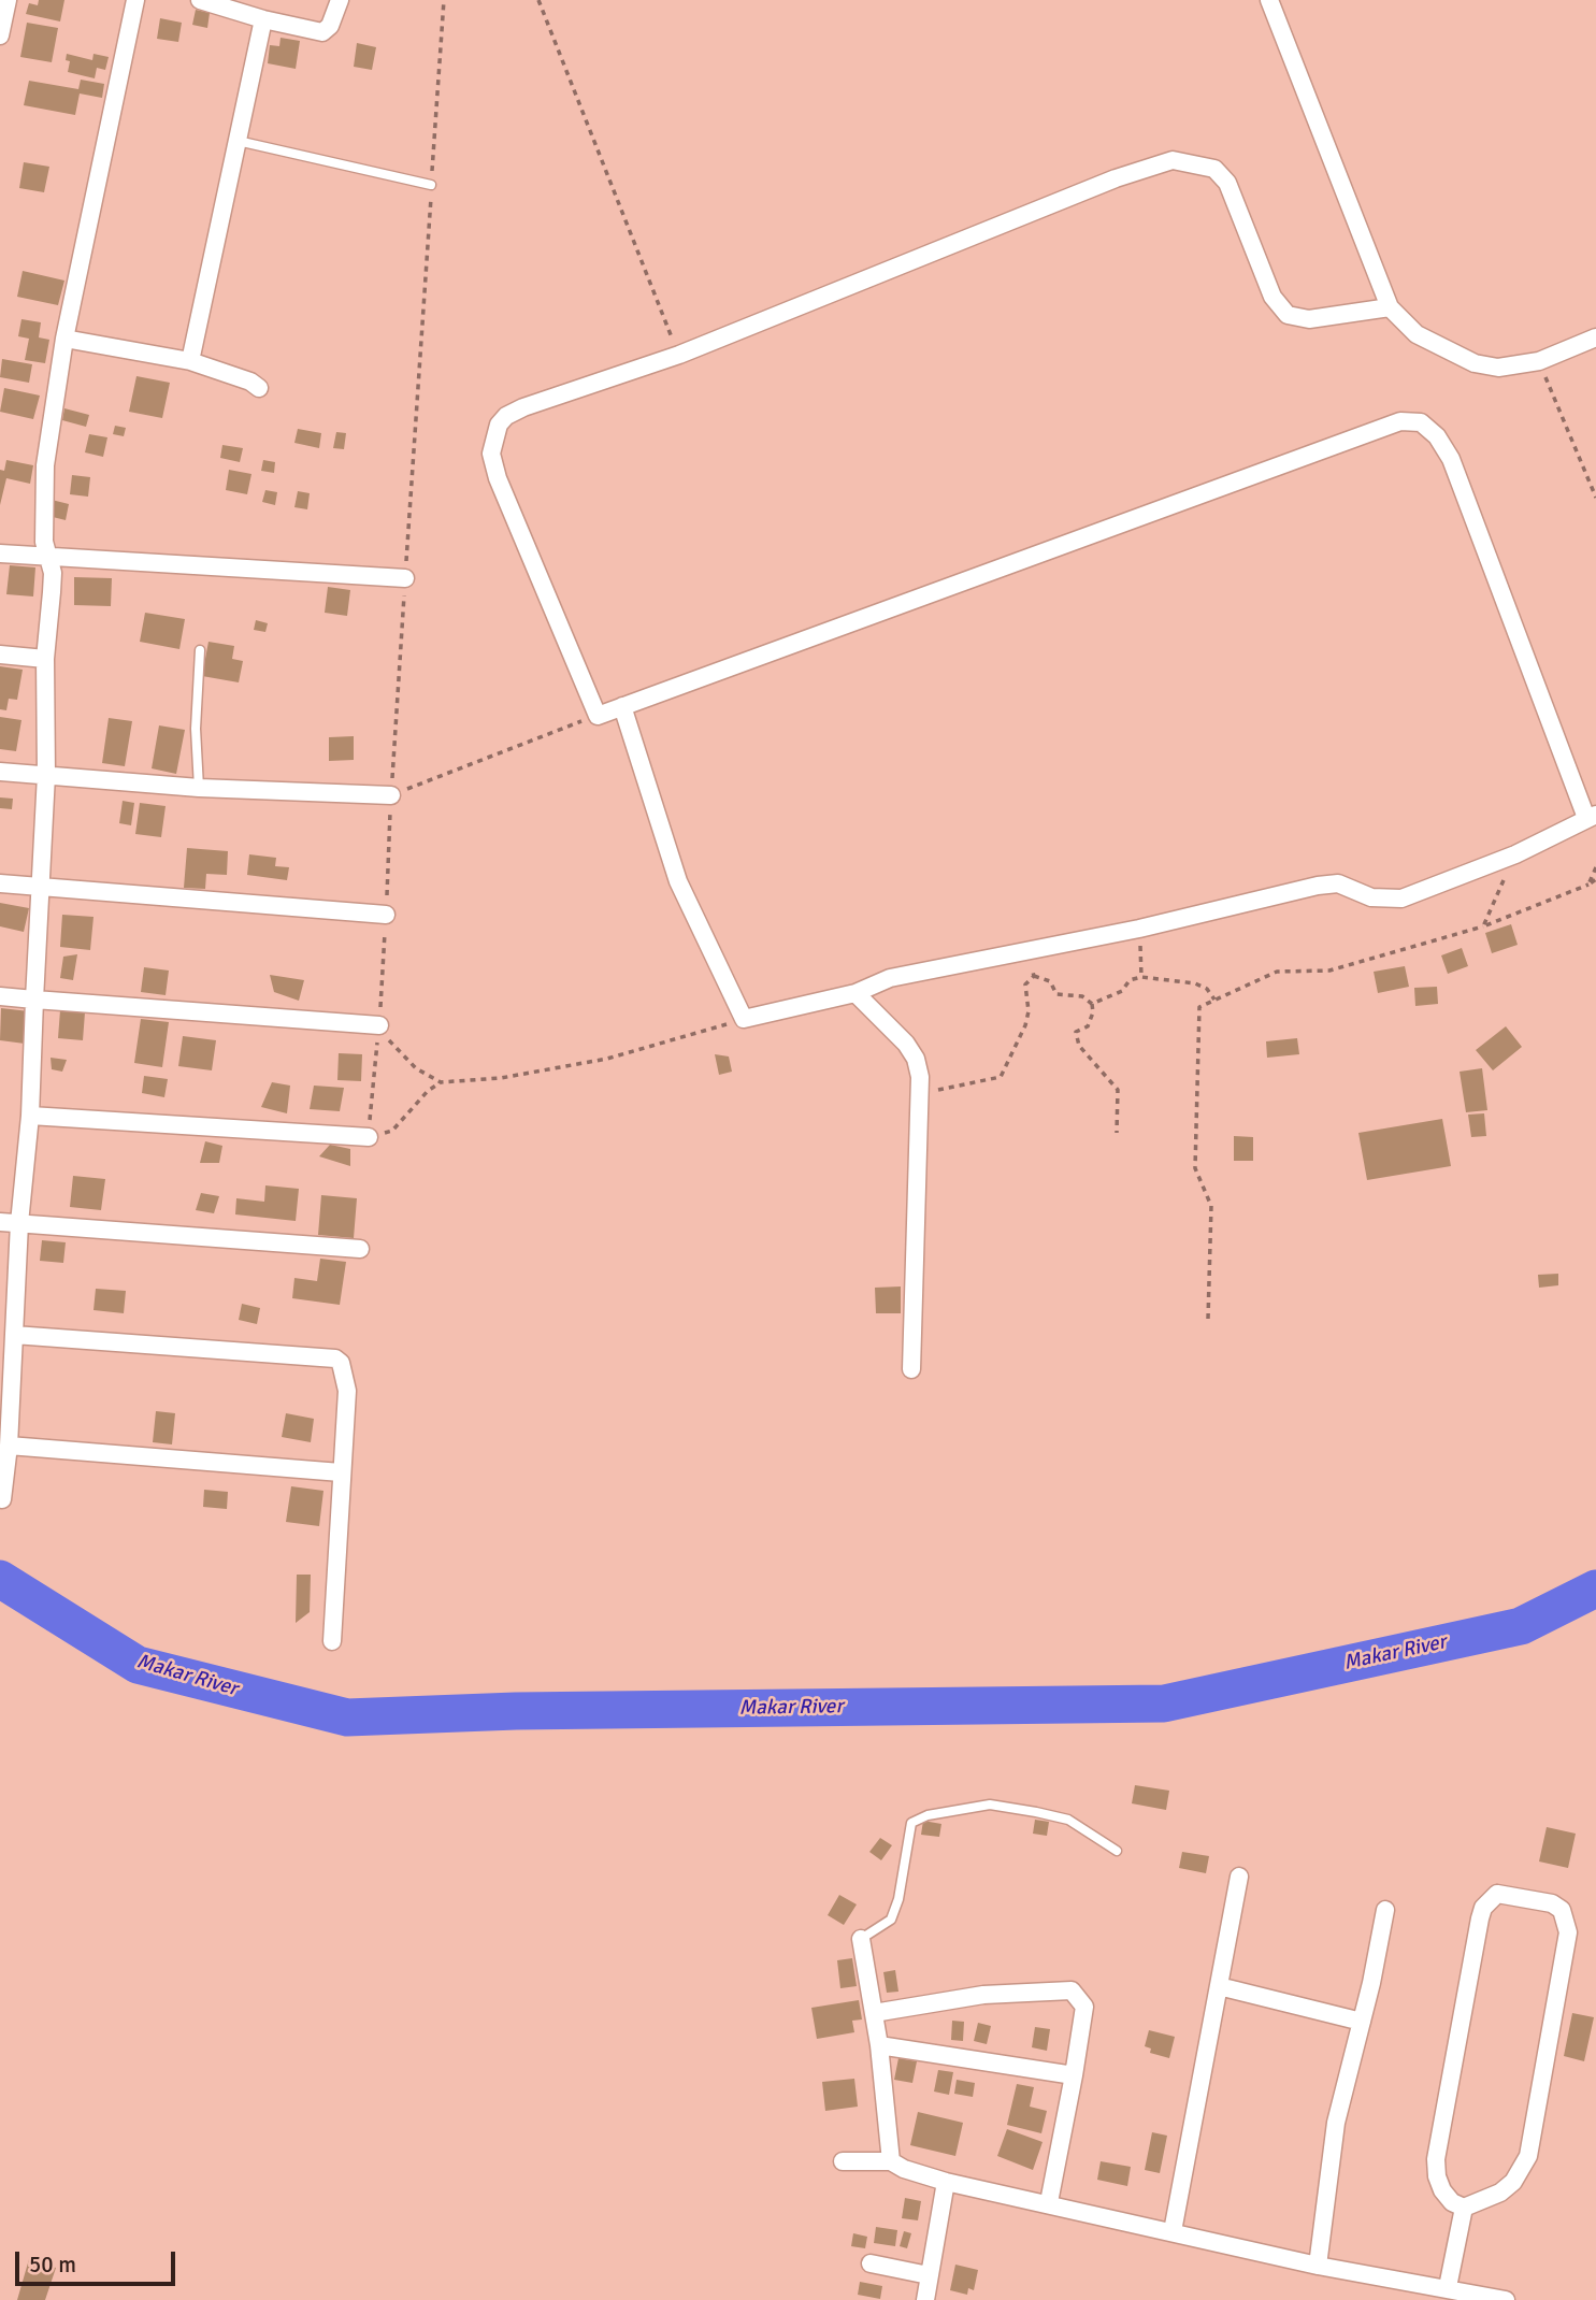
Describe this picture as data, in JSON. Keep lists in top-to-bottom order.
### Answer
{
  "water": ["Makar River"],
  "scale_bar": "50 m"
}
